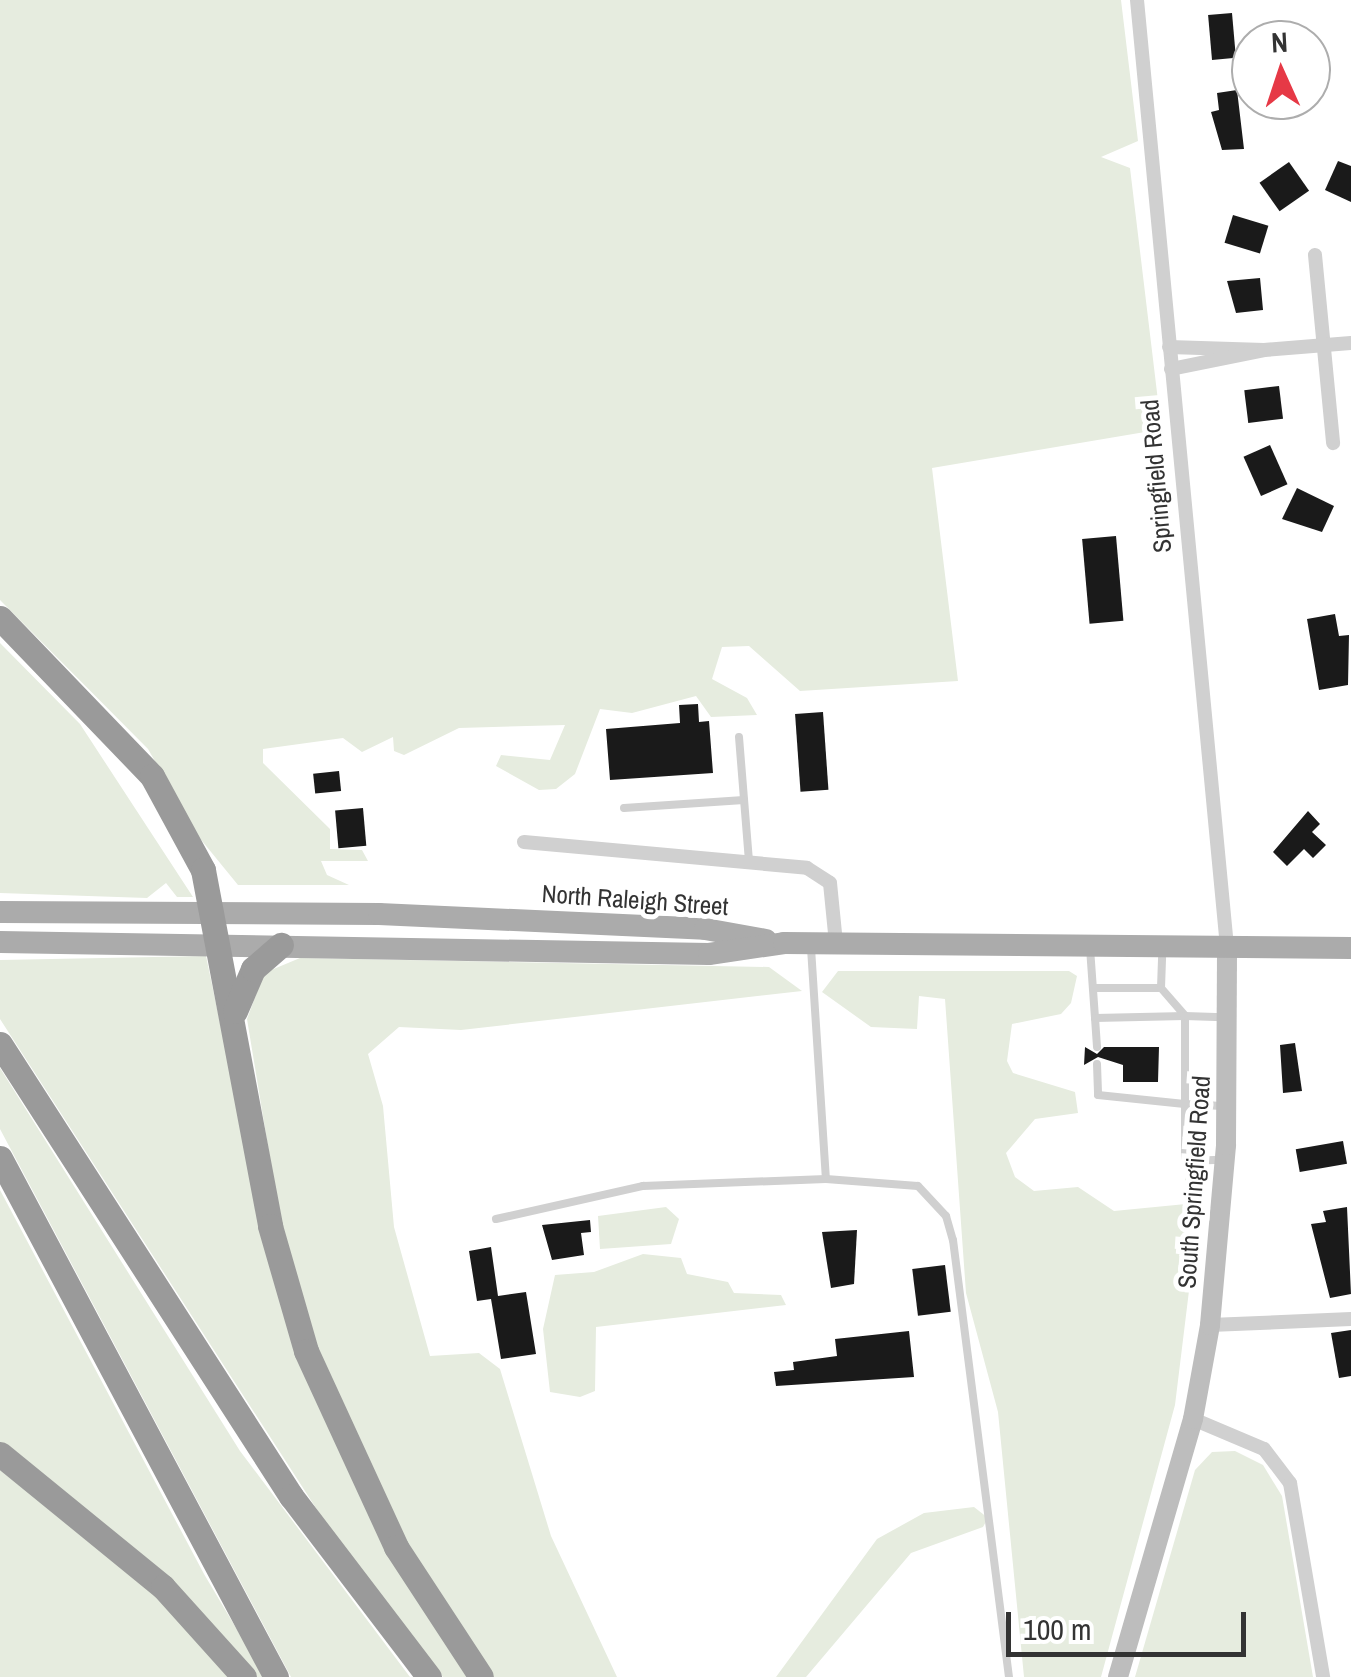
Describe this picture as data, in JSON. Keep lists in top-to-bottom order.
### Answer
{
  "streets": {
    "main road": ["North Raleigh Street", "South Springfield Road"],
    "street": ["Springfield Road"]
  },
  "crossings": [
    ["Springfield Road", "South Springfield Road"]
  ],
  "scale_bar": "100 m",
  "north": "top"
}
